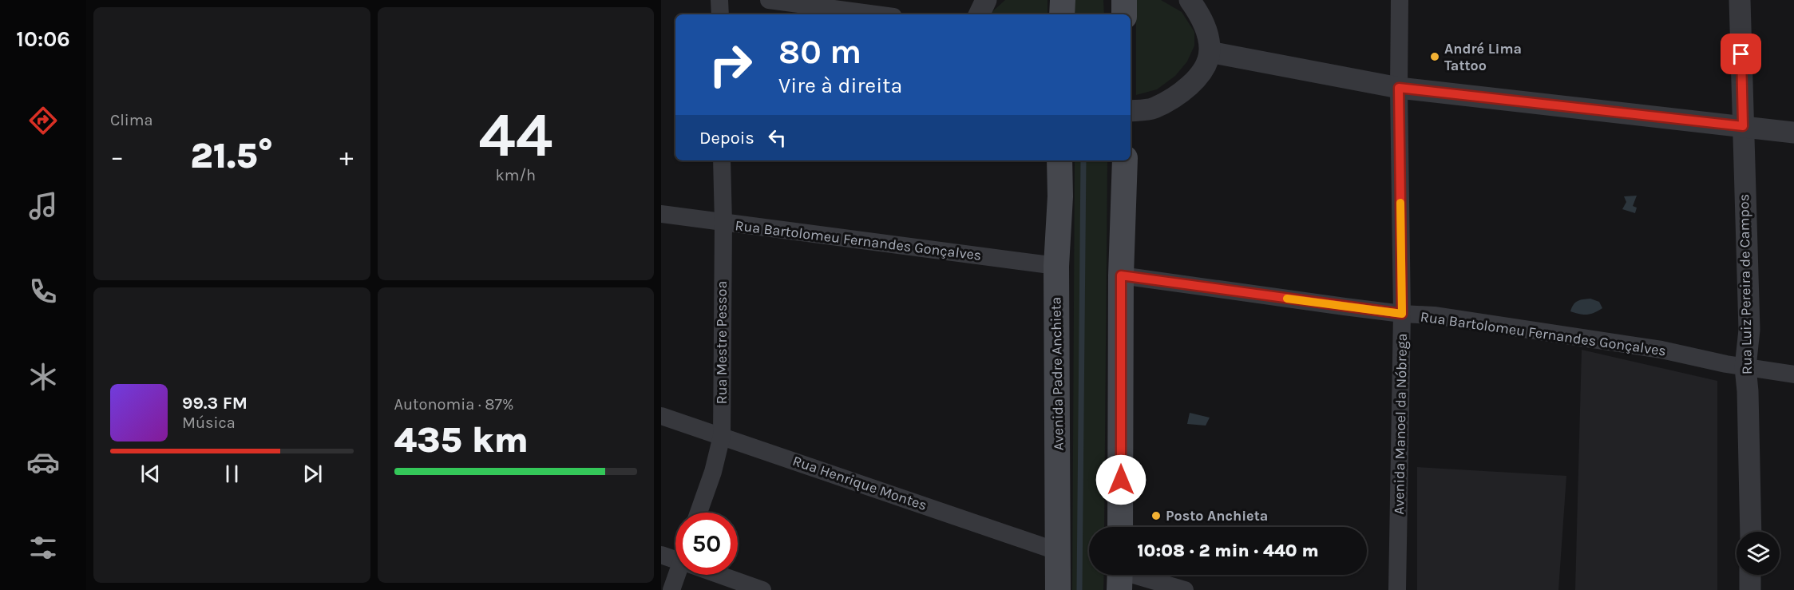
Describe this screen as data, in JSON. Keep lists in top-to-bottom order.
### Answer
{
  "streets": {
    "main road": ["Avenida Padre Anchieta"],
    "street": [
      "Rua Bartolomeu Fernandes Gonçalves",
      "Rua Luiz Pereira de Campos",
      "Rua Mestre Pessoa",
      "Avenida Manoel da Nóbrega",
      "Rua Henrique Montes"
    ]
  },
  "crossings": [
    ["Rua Bartolomeu Fernandes Gonçalves", "Rua Luiz Pereira de Campos"],
    ["Rua Bartolomeu Fernandes Gonçalves", "Rua Mestre Pessoa"],
    ["Rua Bartolomeu Fernandes Gonçalves", "Avenida Padre Anchieta"],
    ["Rua Bartolomeu Fernandes Gonçalves", "Avenida Manoel da Nóbrega"],
    ["Rua Mestre Pessoa", "Rua Henrique Montes"],
    ["Avenida Padre Anchieta", "Rua Henrique Montes"]
  ],
  "places": ["André Lima Tattoo", "Posto Anchieta"],
  "page": {
    "tabs": "10:06",
    "tile": [
      "Clima",
      ["44", "km/h"],
      ["Autonomia · 87%", "435 km"]
    ],
    "turn": ["80 m", "Vire à direita"],
    "then": "Depois",
    "heat": ["−", "21.5°", "+"],
    "song": ["99.3 FM", "Música"],
    "limit": "50",
    "trip": "10:08 · 2 min · 440 m"
  }
}
